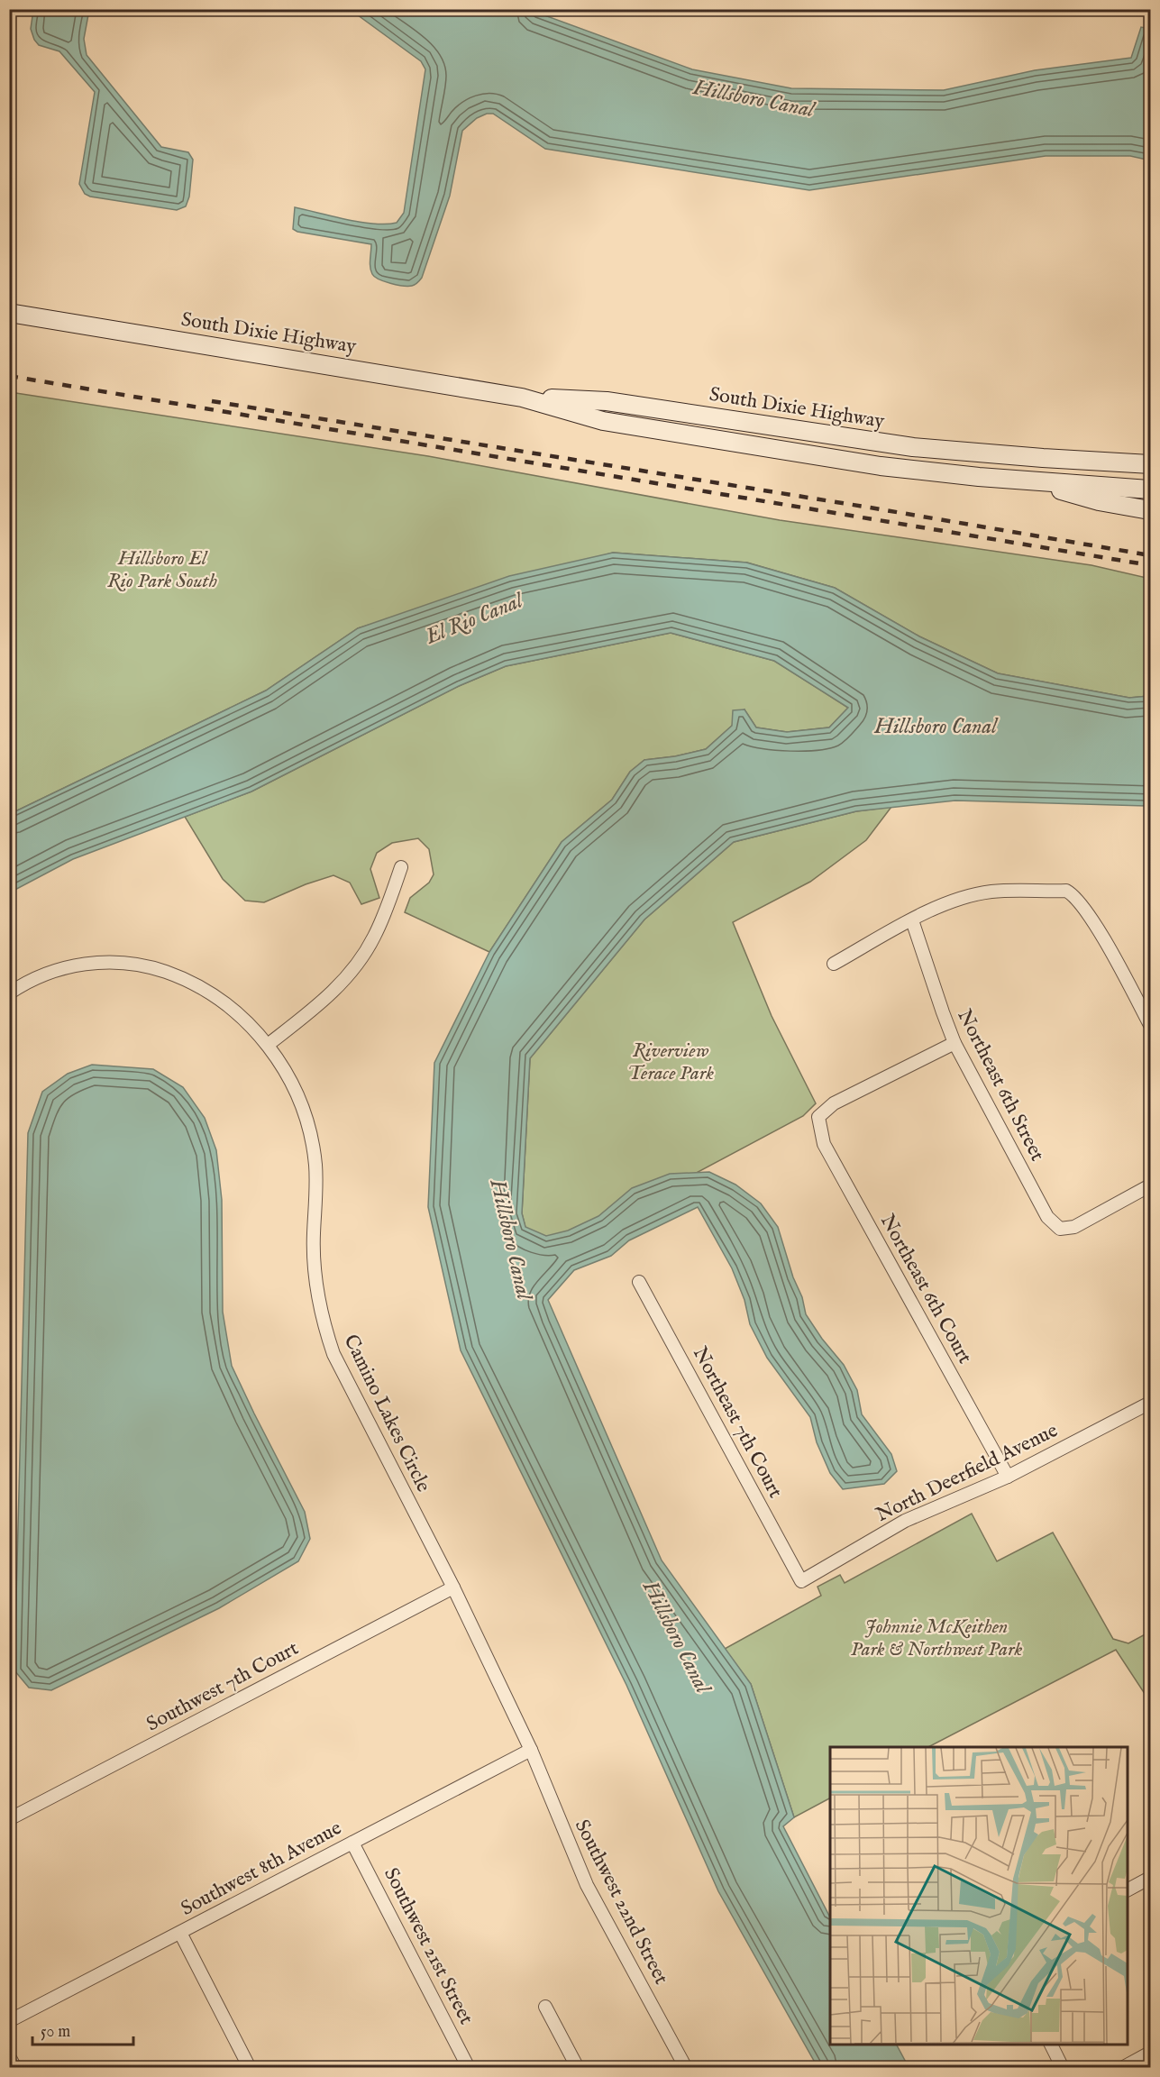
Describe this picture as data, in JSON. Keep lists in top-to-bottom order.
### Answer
{
  "streets": {
    "main road": ["South Dixie Highway"],
    "street": [
      "Northeast 6th Street",
      "Northeast 6th Court",
      "Camino Lakes Circle",
      "Northeast 7th Court",
      "North Deerfield Avenue",
      "Southwest 7th Court",
      "Southwest 8th Avenue",
      "Southwest 22nd Street",
      "Southwest 21st Street"
    ]
  },
  "crossings": [
    ["Northeast 6th Street", "Northeast 6th Court"],
    ["Northeast 6th Court", "North Deerfield Avenue"],
    ["Camino Lakes Circle", "Southwest 7th Court"],
    ["Camino Lakes Circle", "Southwest 8th Avenue"],
    ["Camino Lakes Circle", "Southwest 22nd Street"],
    ["Northeast 7th Court", "North Deerfield Avenue"],
    ["Southwest 8th Avenue", "Southwest 22nd Street"],
    ["Southwest 8th Avenue", "Southwest 21st Street"]
  ],
  "water": ["Hillsboro Canal", "El Rio Canal"],
  "parks": ["Hillsboro El Rio Park South", "Riverview Terace Park", "Johnnie McKeithen Park & Northwest Park"],
  "scale_bar": "50 m"
}
